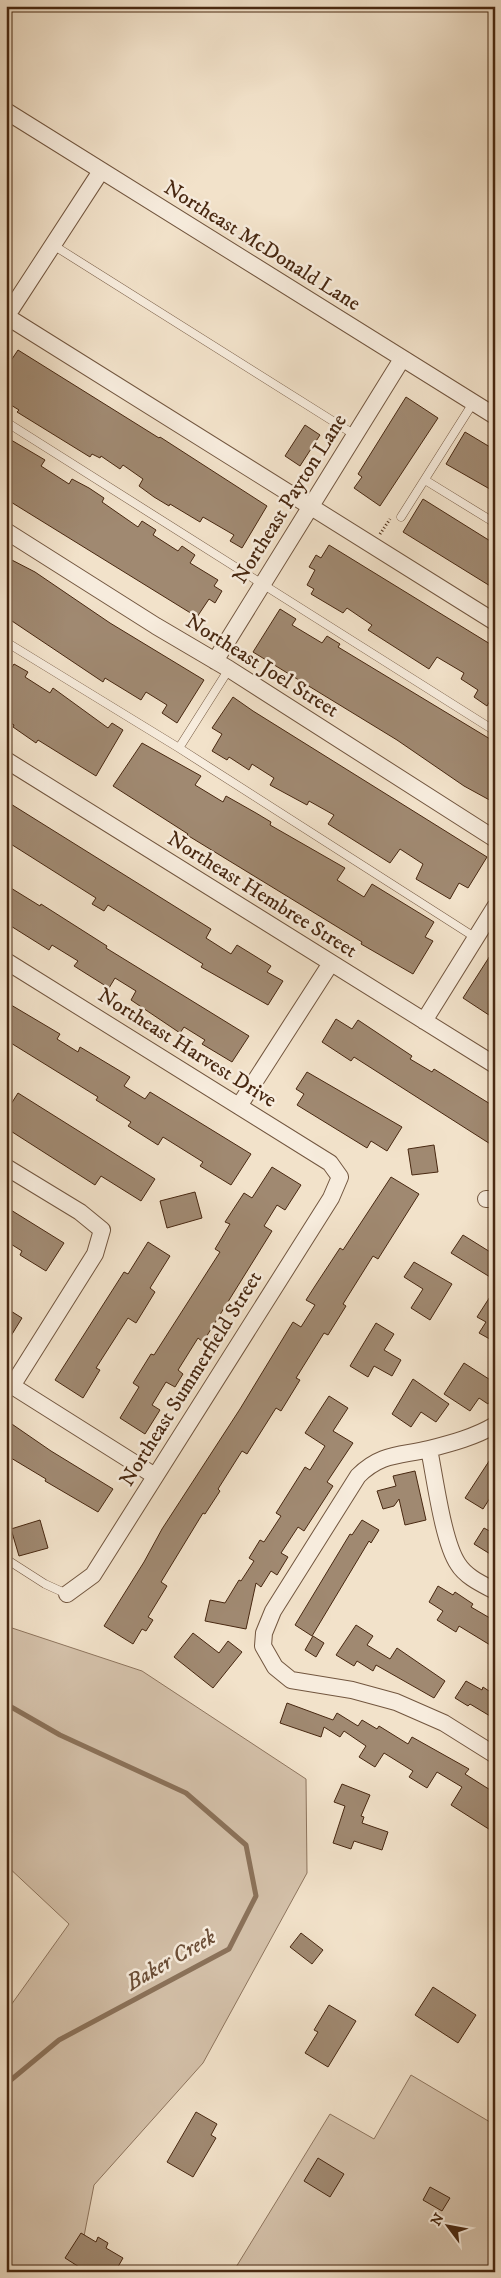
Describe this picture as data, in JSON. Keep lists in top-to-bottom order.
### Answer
{
  "streets": {
    "street": [
      "Northeast McDonald Lane",
      "Northeast Payton Lane",
      "Northeast Joel Street",
      "Northeast Hembree Street",
      "Northeast Harvest Drive",
      "Northeast Summerfield Street"
    ]
  },
  "crossings": [
    ["Northeast McDonald Lane", "Northeast Payton Lane"],
    ["Northeast Payton Lane", "Northeast Joel Street"],
    ["Northeast Harvest Drive", "Northeast Summerfield Street"]
  ],
  "water": ["Baker Creek"],
  "north": "top left"
}
